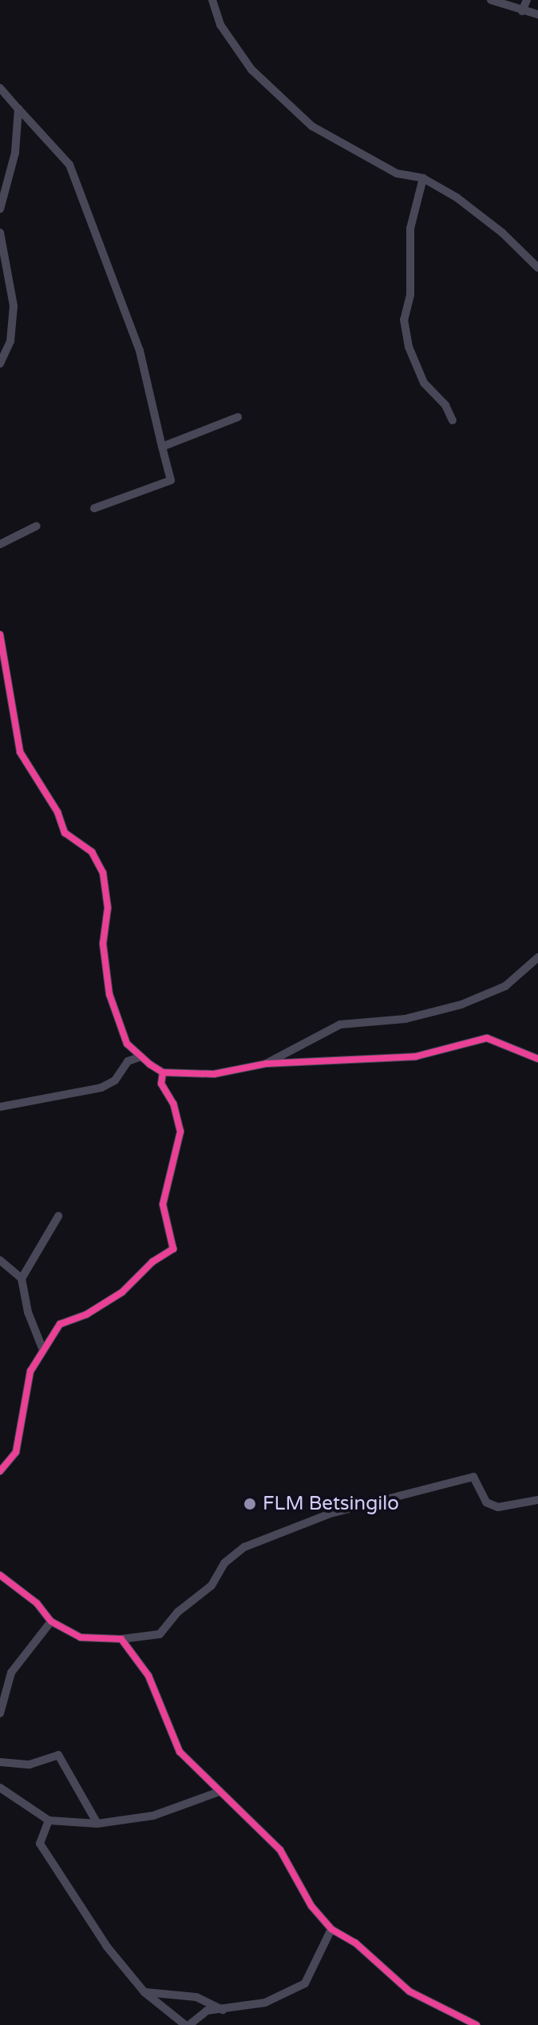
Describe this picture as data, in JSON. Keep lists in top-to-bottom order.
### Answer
{
  "places": ["FLM Betsingilo"]
}
